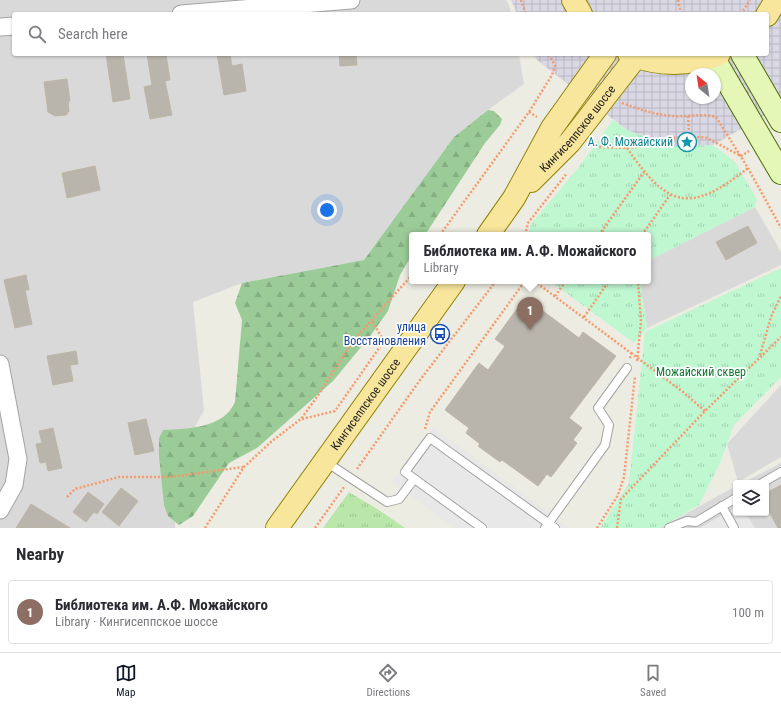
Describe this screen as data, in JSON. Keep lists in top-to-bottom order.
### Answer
{
  "streets": {
    "main road": ["Кингисеппское шоссе"]
  },
  "parks": ["Можайский сквер"],
  "places": {
    "place": ["А. Ф. Можайский"],
    "bus stop": ["улица Восстановления"]
  },
  "north": "top left",
  "page": {
    "search": "Search here",
    "popup": ["Библиотека им. А.Ф. Можайского", "Library"],
    "pins": "1",
    "heading": "Nearby",
    "list": [
      {
        "mark": "1",
        "name": "Библиотека им. А.Ф. Можайского",
        "note": "Library · Кингисеппское шоссе",
        "value": "100 m"
      }
    ],
    "nav": ["Map", "Directions", "Saved"]
  }
}
